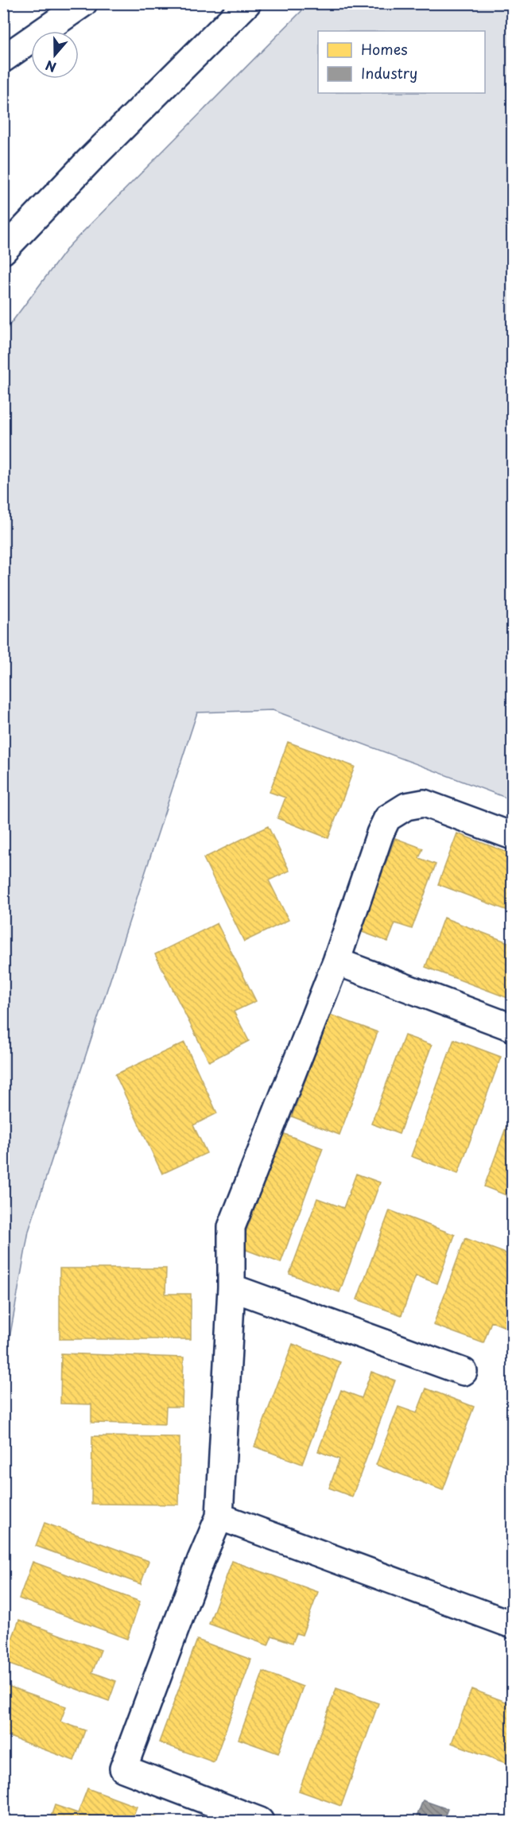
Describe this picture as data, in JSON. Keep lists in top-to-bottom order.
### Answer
{
  "legend": ["Homes", "Industry"],
  "north": "bottom"
}
